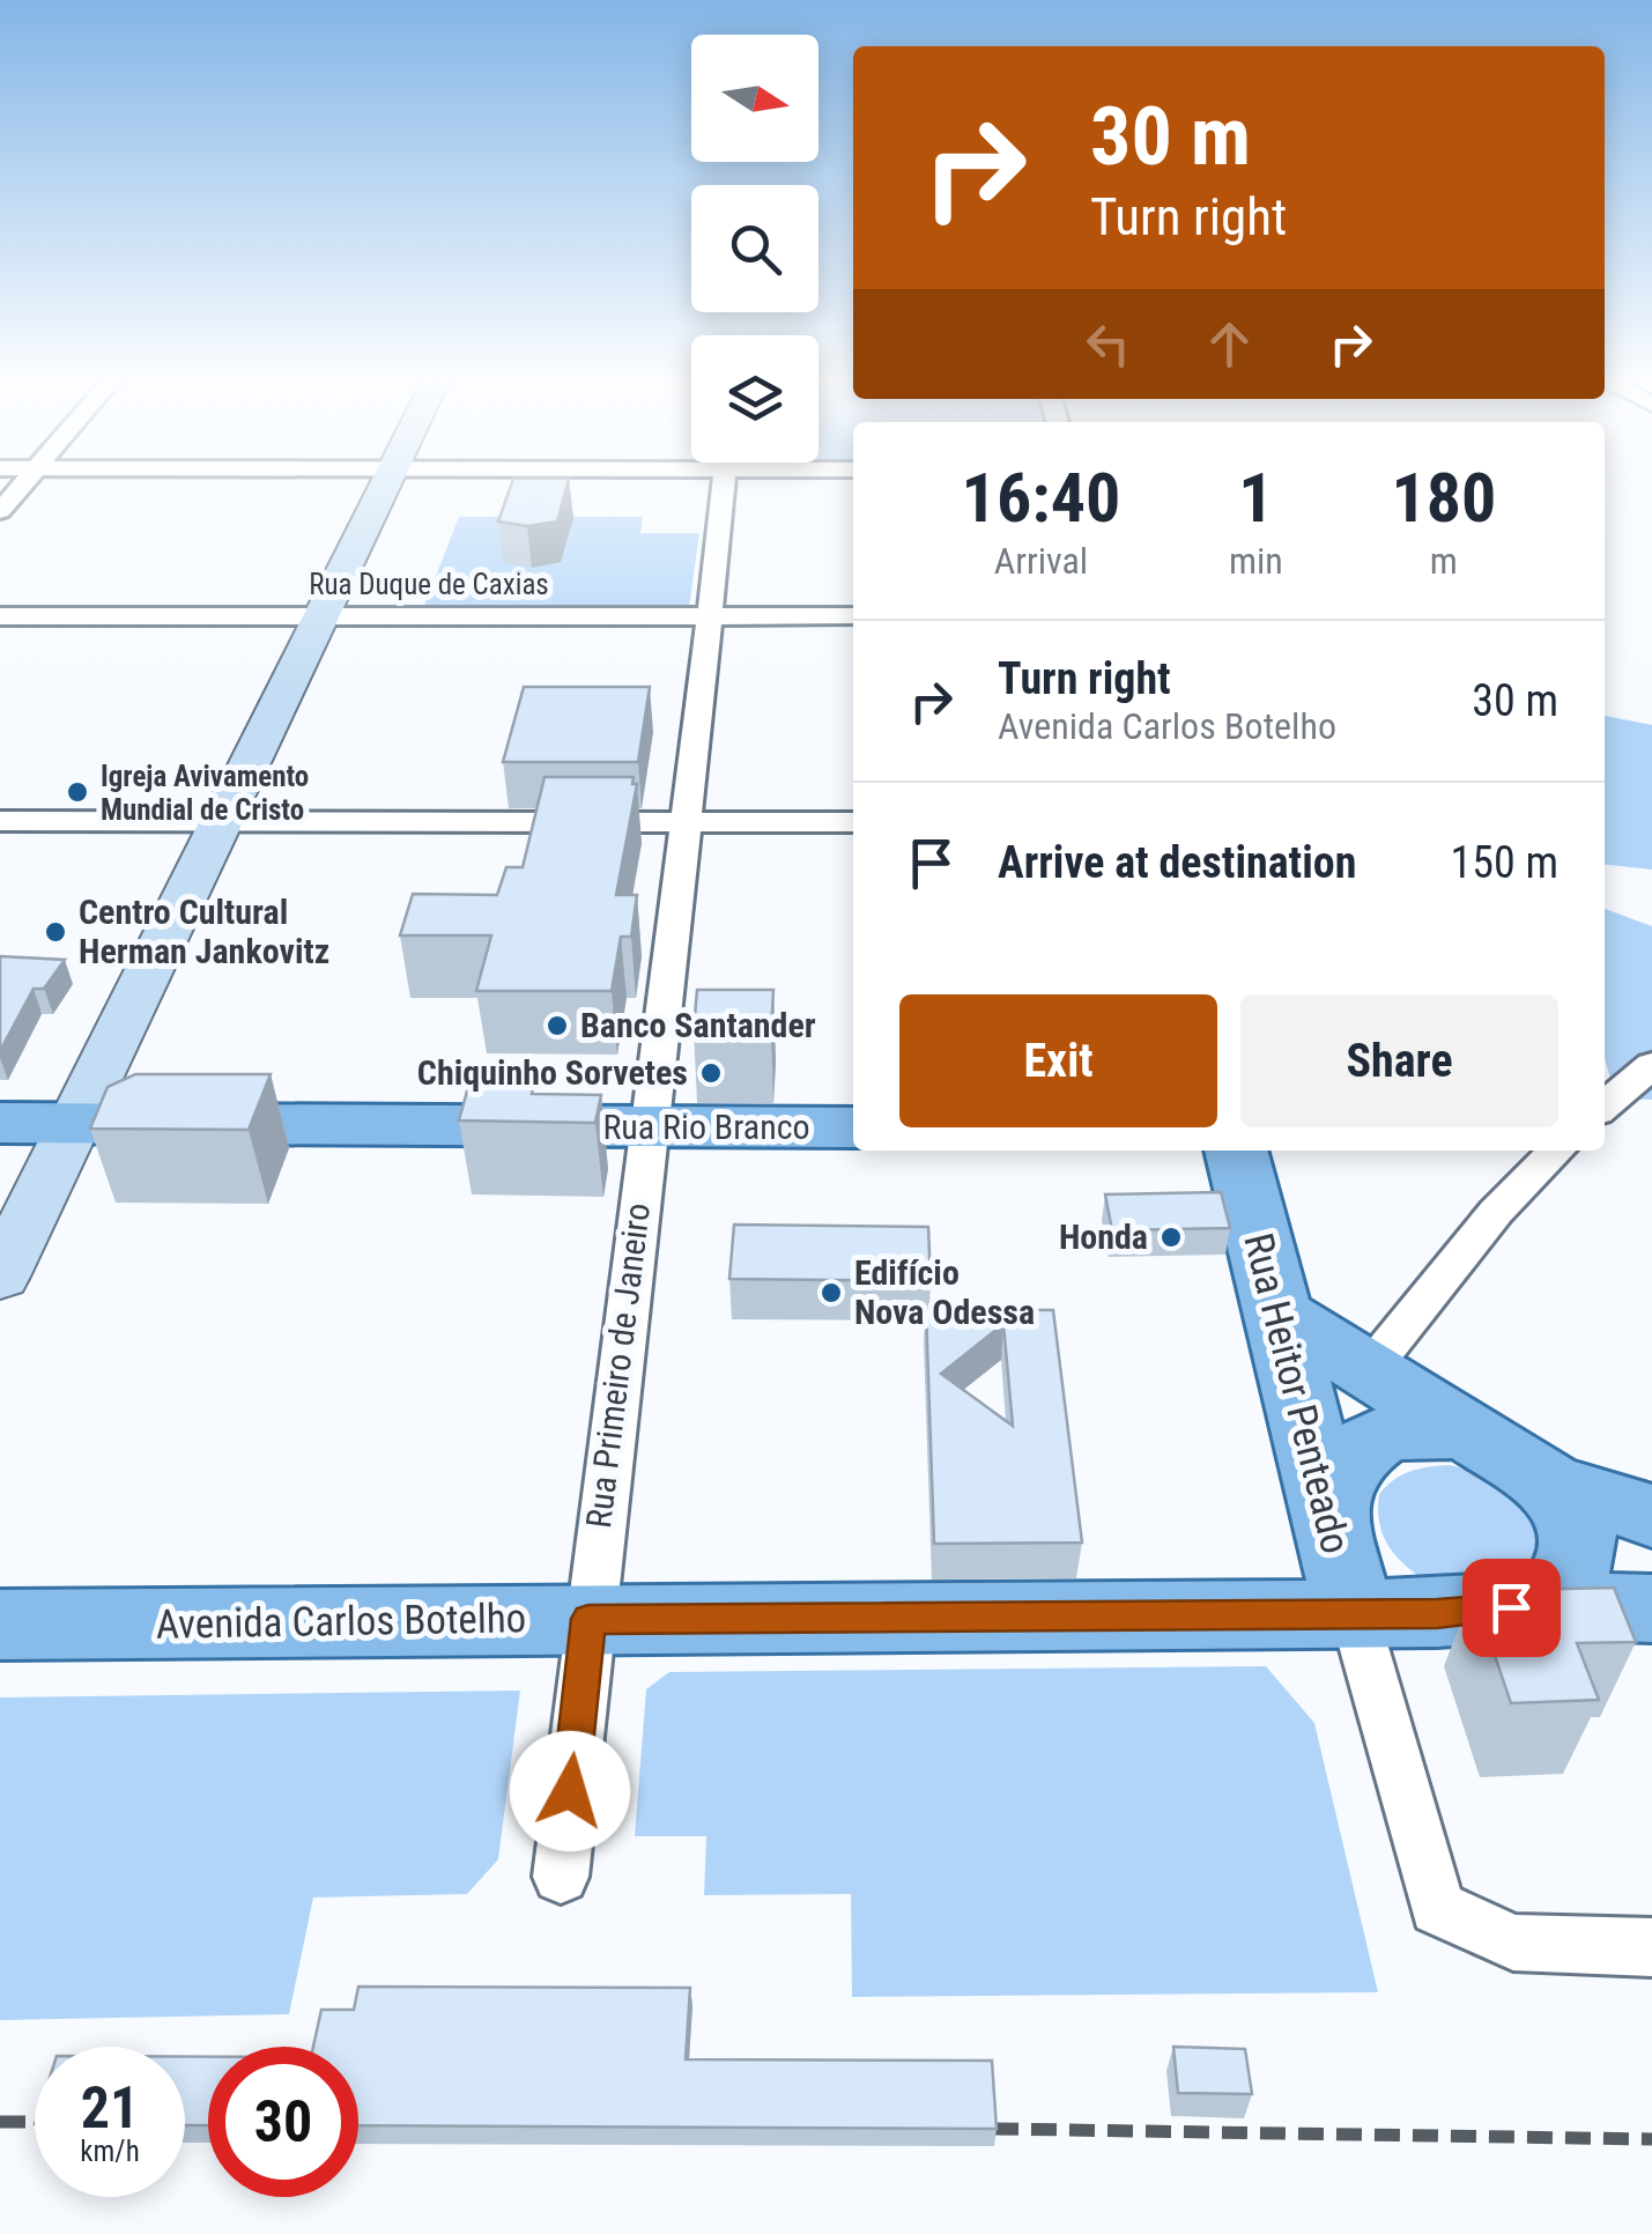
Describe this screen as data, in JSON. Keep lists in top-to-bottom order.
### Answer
{
  "streets": {
    "main road": ["Rua Rio Branco", "Rua Heitor Penteado", "Avenida Carlos Botelho"],
    "street": ["Rua Duque de Caxias", "Rua Primeiro de Janeiro"]
  },
  "crossings": [
    ["Rua Duque de Caxias", "Rua Primeiro de Janeiro"],
    ["Rua Rio Branco", "Rua Primeiro de Janeiro"],
    ["Rua Primeiro de Janeiro", "Avenida Carlos Botelho"],
    ["Rua Heitor Penteado", "Avenida Carlos Botelho"]
  ],
  "places": [
    "Igreja Avivamento Mundial de Cristo",
    "Centro Cultural Herman Jankovitz",
    "Banco Santander",
    "Chiquinho Sorvetes",
    "Honda",
    "Edifício Nova Odessa"
  ],
  "north": "right",
  "page": {
    "turn": ["30 m", "Turn right"],
    "eta": [
      "16:40",
      "Arrival",
      "1",
      "min",
      "180",
      "m"
    ],
    "list": [
      {
        "name": "Turn right",
        "note": "Avenida Carlos Botelho",
        "value": "30 m"
      },
      {
        "name": "Arrive at destination",
        "value": "150 m"
      }
    ],
    "buttons": ["Exit", "Share"],
    "speed": "21 km/h",
    "limit": "30"
  }
}
